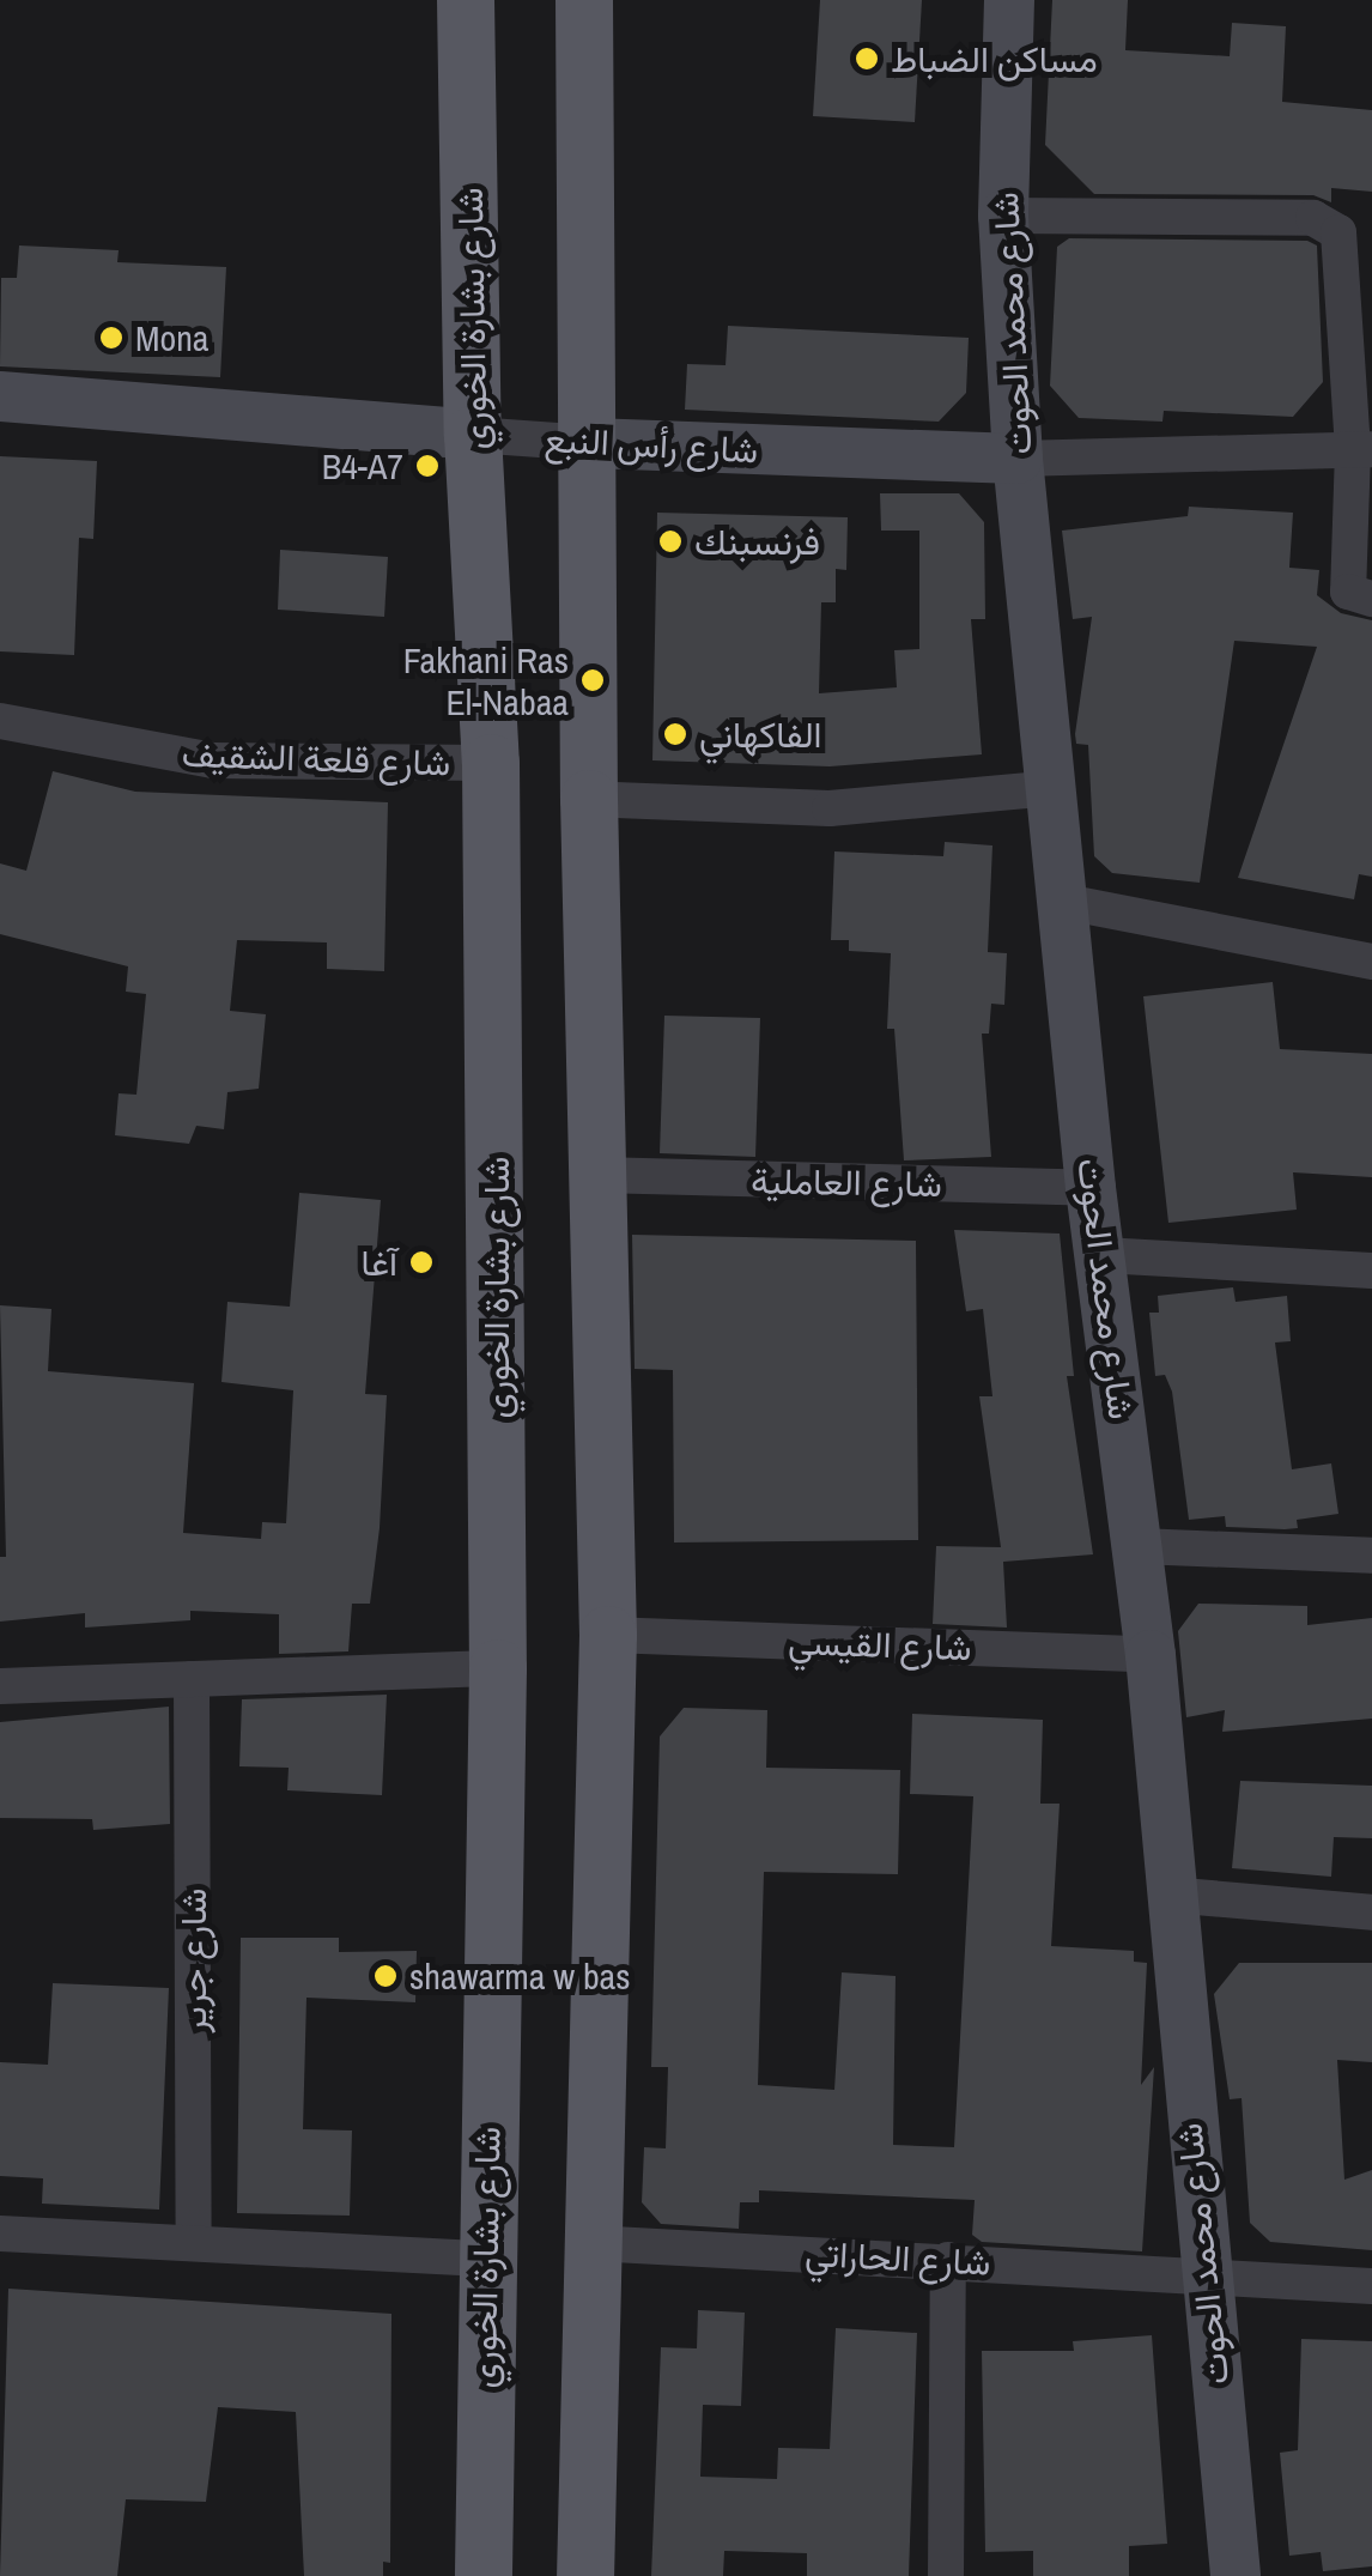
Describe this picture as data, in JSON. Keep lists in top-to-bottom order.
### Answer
{
  "streets": {
    "main road": ["شارع بشارة الخوري"],
    "street": [
      "شارع محمد الحوت",
      "شارع رأس النبع",
      "شارع قلعة الشقيف",
      "شارع العاملية",
      "شارع القيسي",
      "شارع جرير",
      "شارع الحاراتي"
    ]
  },
  "crossings": [
    ["شارع بشارة الخوري", "شارع رأس النبع"],
    ["شارع بشارة الخوري", "شارع قلعة الشقيف"],
    ["شارع محمد الحوت", "شارع رأس النبع"],
    ["شارع محمد الحوت", "شارع العاملية"],
    ["شارع محمد الحوت", "شارع القيسي"],
    ["شارع محمد الحوت", "شارع الحاراتي"]
  ],
  "places": [
    "مساكن الضباط",
    "Mona",
    "B4-A7",
    "فرنسبنك",
    "Fakhani Ras El-Nabaa",
    "الفاكهاني",
    "آغا",
    "shawarma w bas"
  ]
}
